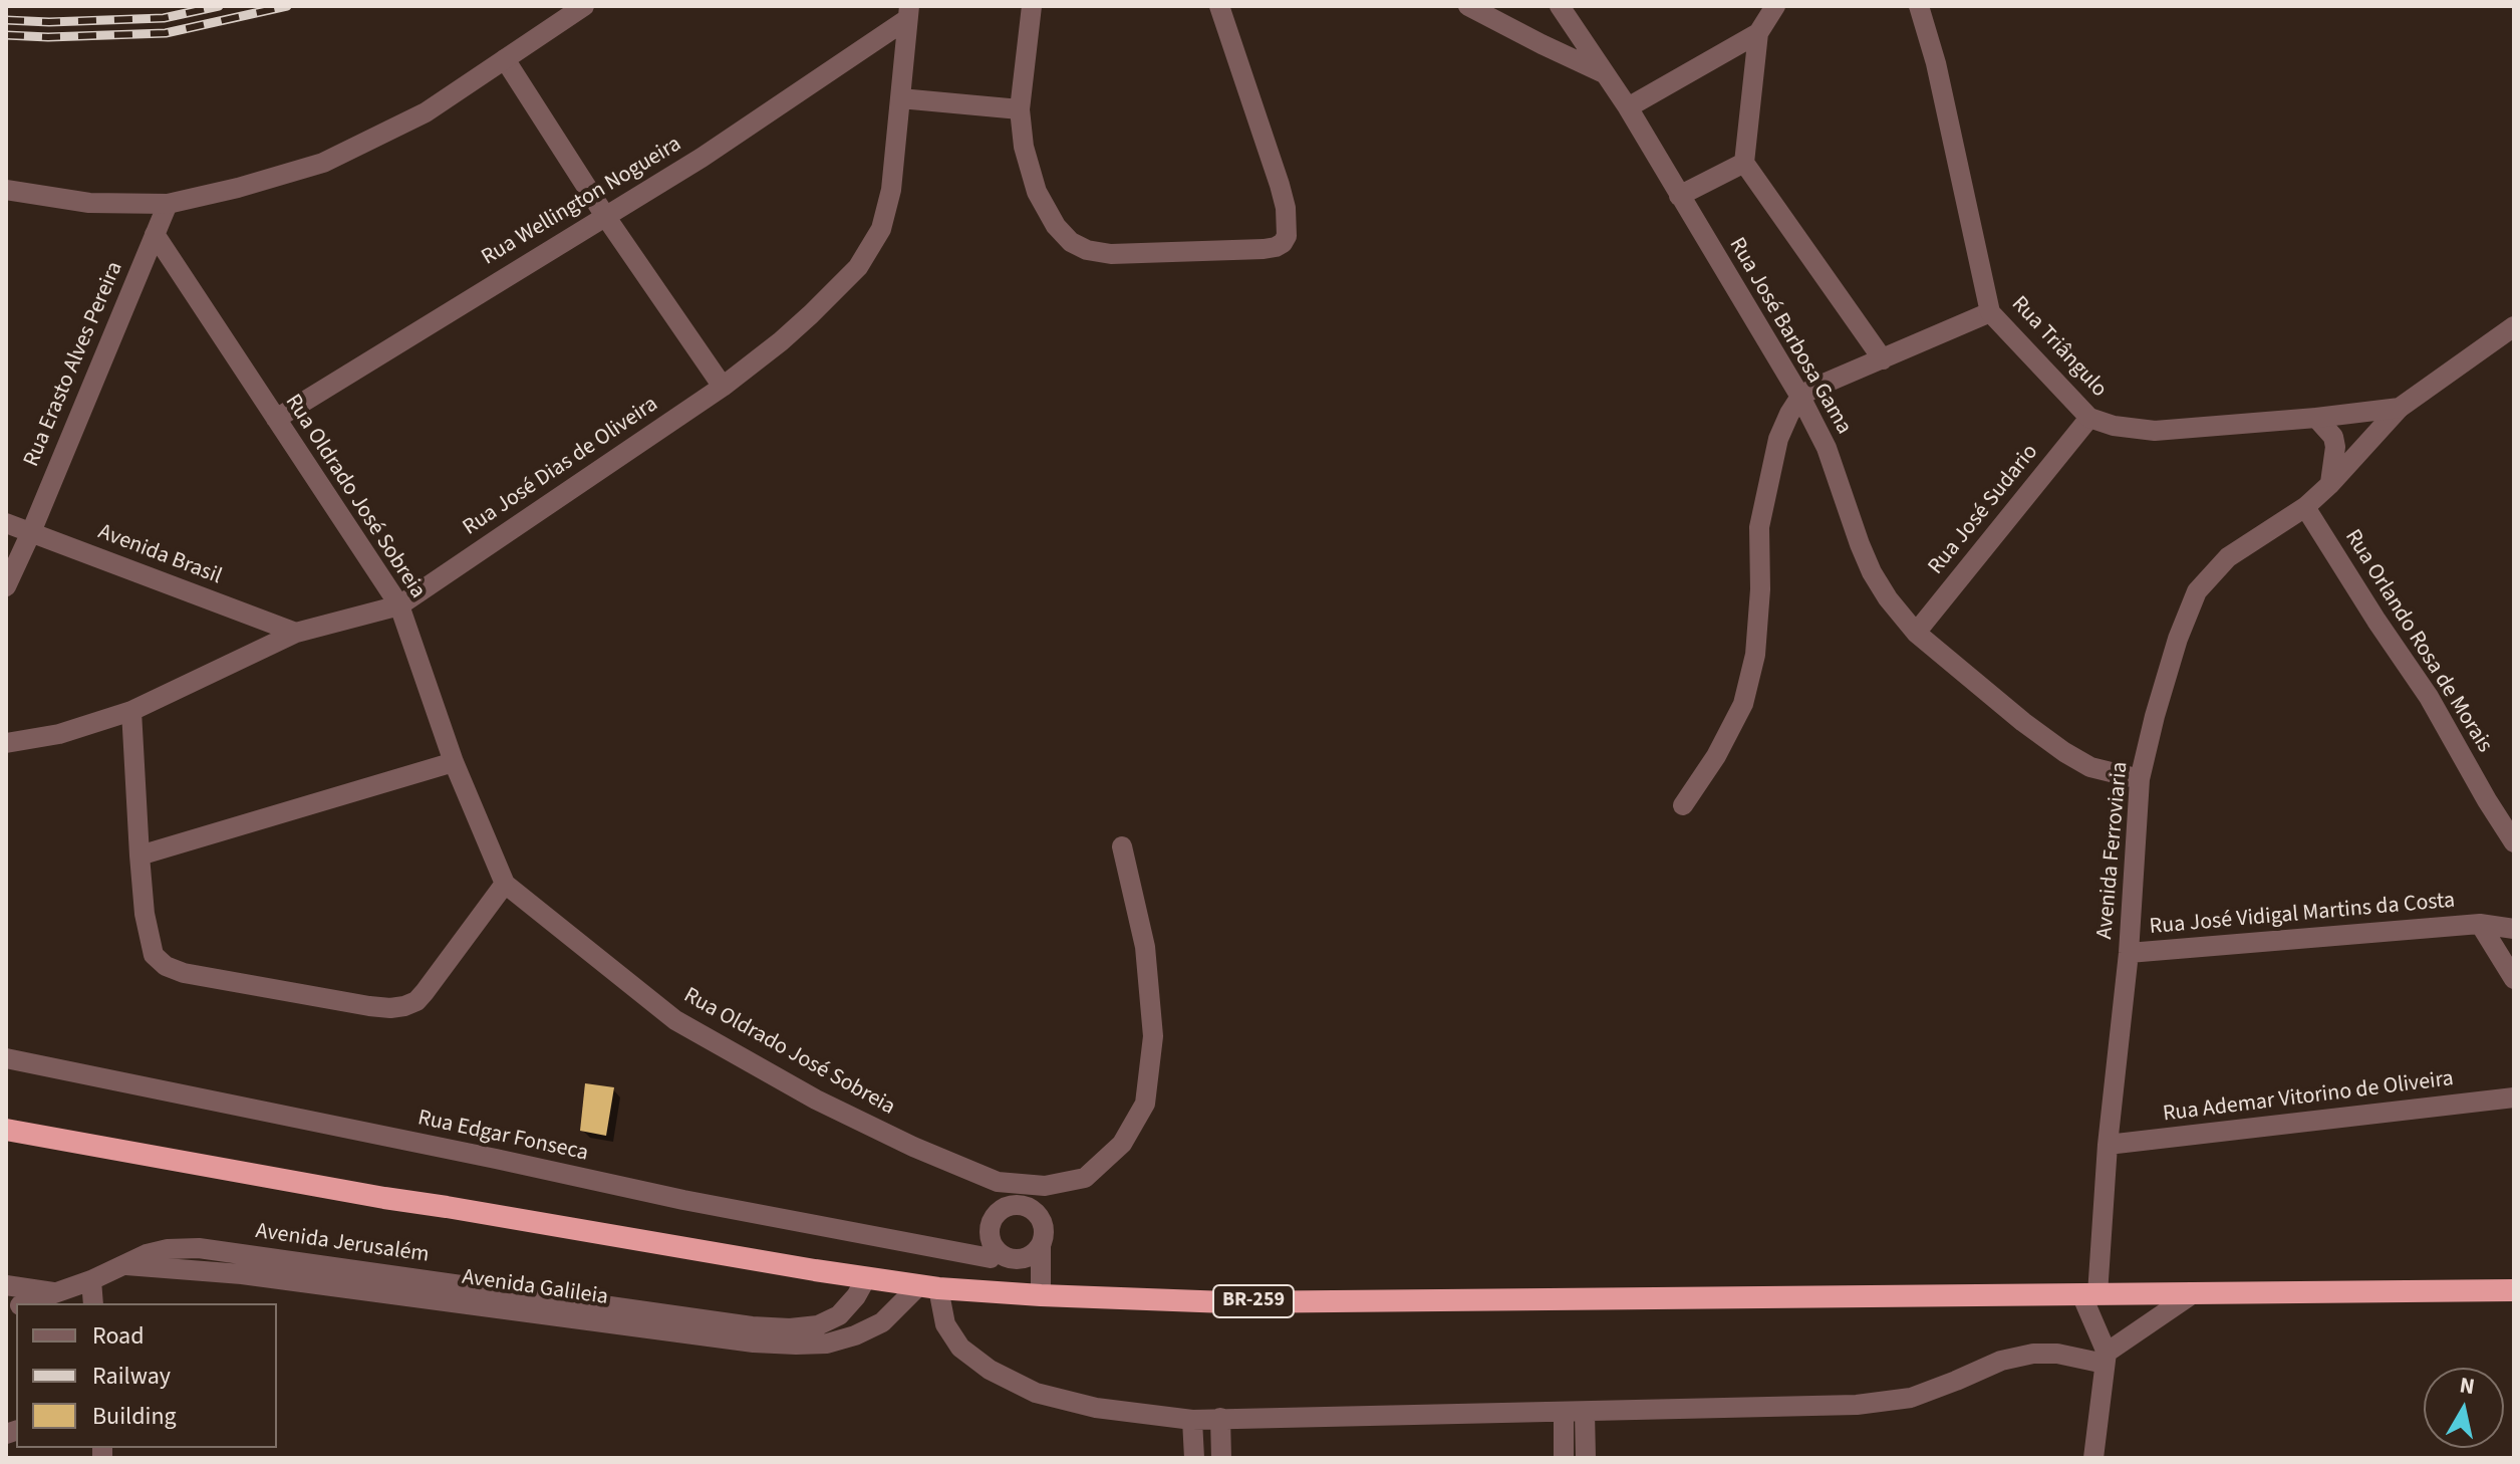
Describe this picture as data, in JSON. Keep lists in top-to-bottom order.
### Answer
{
  "streets": {
    "highway": ["BR-259"],
    "street": [
      "Rua Wellington Nogueira",
      "Rua José Barbosa Gama",
      "Rua Triângulo",
      "Rua Erasto Alves Pereira",
      "Rua José Dias de Oliveira",
      "Rua Oldrado José Sobreia",
      "Rua José Sudario",
      "Avenida Brasil",
      "Rua Orlando Rosa de Morais",
      "Avenida Ferroviaria",
      "Rua José Vidigal Martins da Costa",
      "Rua Ademar Vitorino de Oliveira",
      "Rua Edgar Fonseca",
      "Avenida Jerusalém",
      "Avenida Galileia"
    ]
  },
  "crossings": [
    ["Rua Wellington Nogueira", "Rua José Dias de Oliveira"],
    ["Rua Wellington Nogueira", "Rua Oldrado José Sobreia"],
    ["Rua José Barbosa Gama", "Rua José Sudario"],
    ["Rua José Barbosa Gama", "Avenida Ferroviaria"],
    ["Rua Triângulo", "Rua José Sudario"],
    ["Rua Triângulo", "Avenida Ferroviaria"],
    ["Rua Erasto Alves Pereira", "Rua Oldrado José Sobreia"],
    ["Rua Erasto Alves Pereira", "Avenida Brasil"],
    ["Rua José Dias de Oliveira", "Rua Oldrado José Sobreia"],
    ["Rua José Dias de Oliveira", "Avenida Brasil"],
    ["Rua Orlando Rosa de Morais", "Avenida Ferroviaria"],
    ["Avenida Ferroviaria", "Rua José Vidigal Martins da Costa"],
    ["Avenida Ferroviaria", "Rua Ademar Vitorino de Oliveira"],
    ["Avenida Ferroviaria", "BR-259"],
    ["Avenida Jerusalém", "Avenida Galileia"],
    ["Avenida Jerusalém", "BR-259"],
    ["Avenida Galileia", "BR-259"]
  ],
  "legend": ["Road", "Railway", "Building"],
  "north": "top"
}
